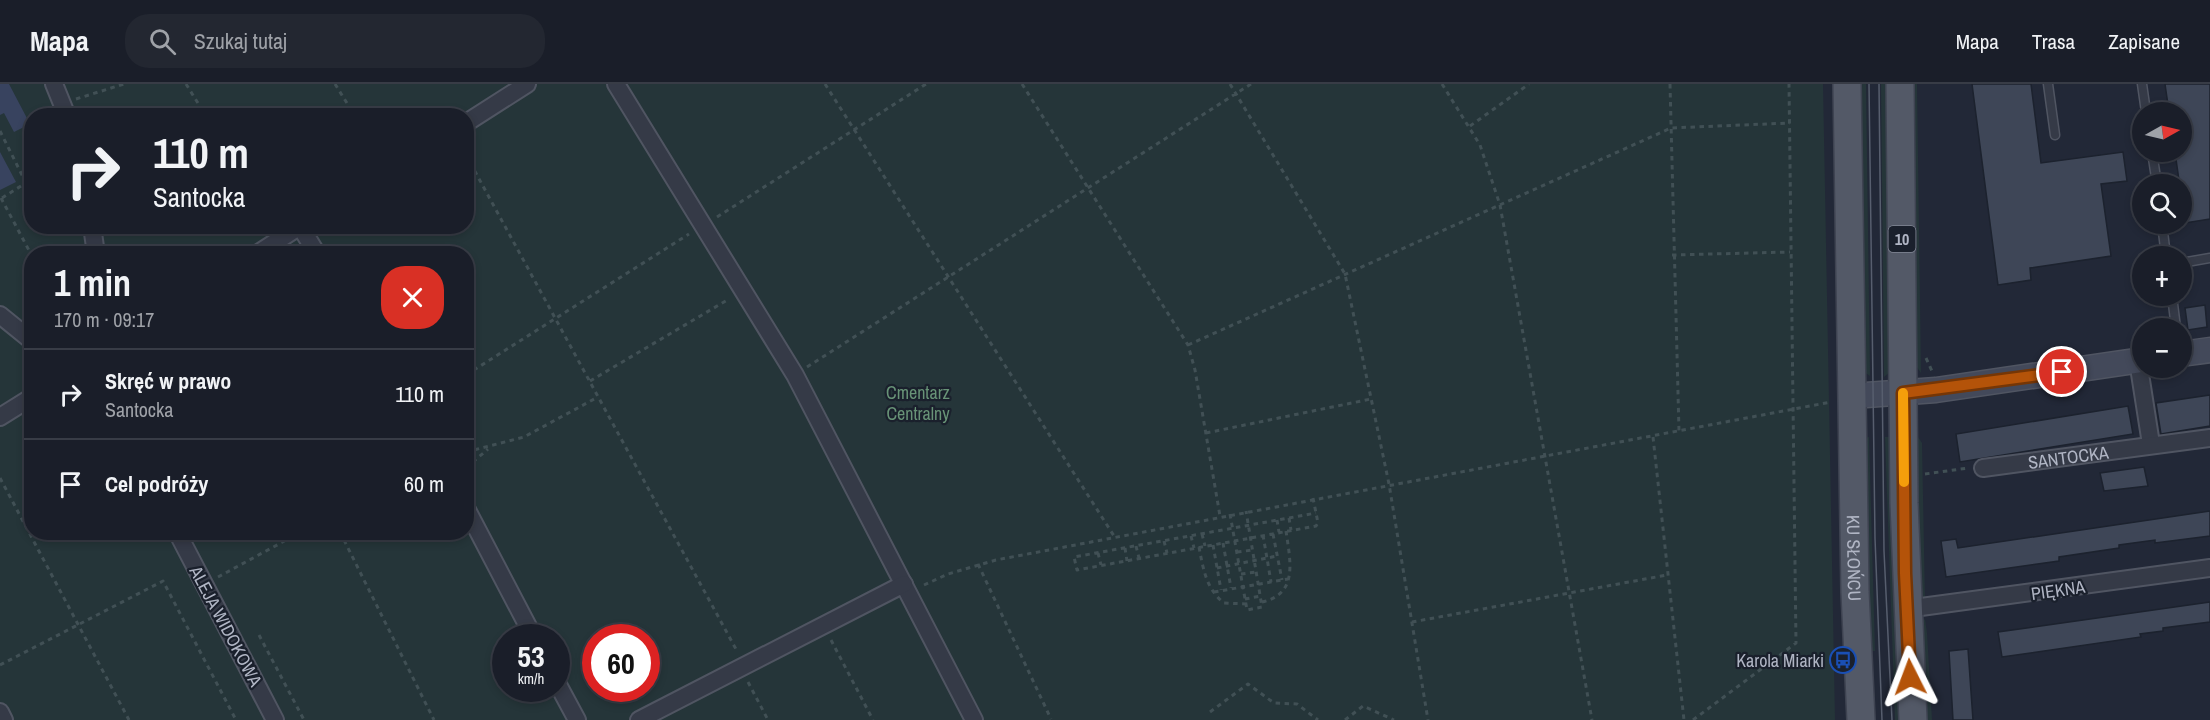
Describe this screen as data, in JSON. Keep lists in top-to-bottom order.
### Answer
{
  "streets": {
    "main road": ["10", "KU SŁOŃCU"],
    "street": ["SANTOCKA", "PIĘKNA", "ALEJA WIDOKOWA"]
  },
  "crossings": [
    ["10", "PIĘKNA"]
  ],
  "parks": ["Cmentarz Centralny"],
  "places": {
    "bus stop": ["Karola Miarki"]
  },
  "north": "right",
  "page": {
    "header": "Mapa",
    "search": "Szukaj tutaj",
    "nav": ["Mapa", "Trasa", "Zapisane"],
    "map_buttons": ["+", "−"],
    "turn": ["110 m", "Santocka"],
    "heading": ["1 min", "170 m · 09:17"],
    "list": [
      {
        "name": "Skręć w prawo",
        "note": "Santocka",
        "value": "110 m"
      },
      {
        "name": "Cel podróży",
        "value": "60 m"
      }
    ],
    "speed": "53 km/h",
    "limit": "60"
  }
}
